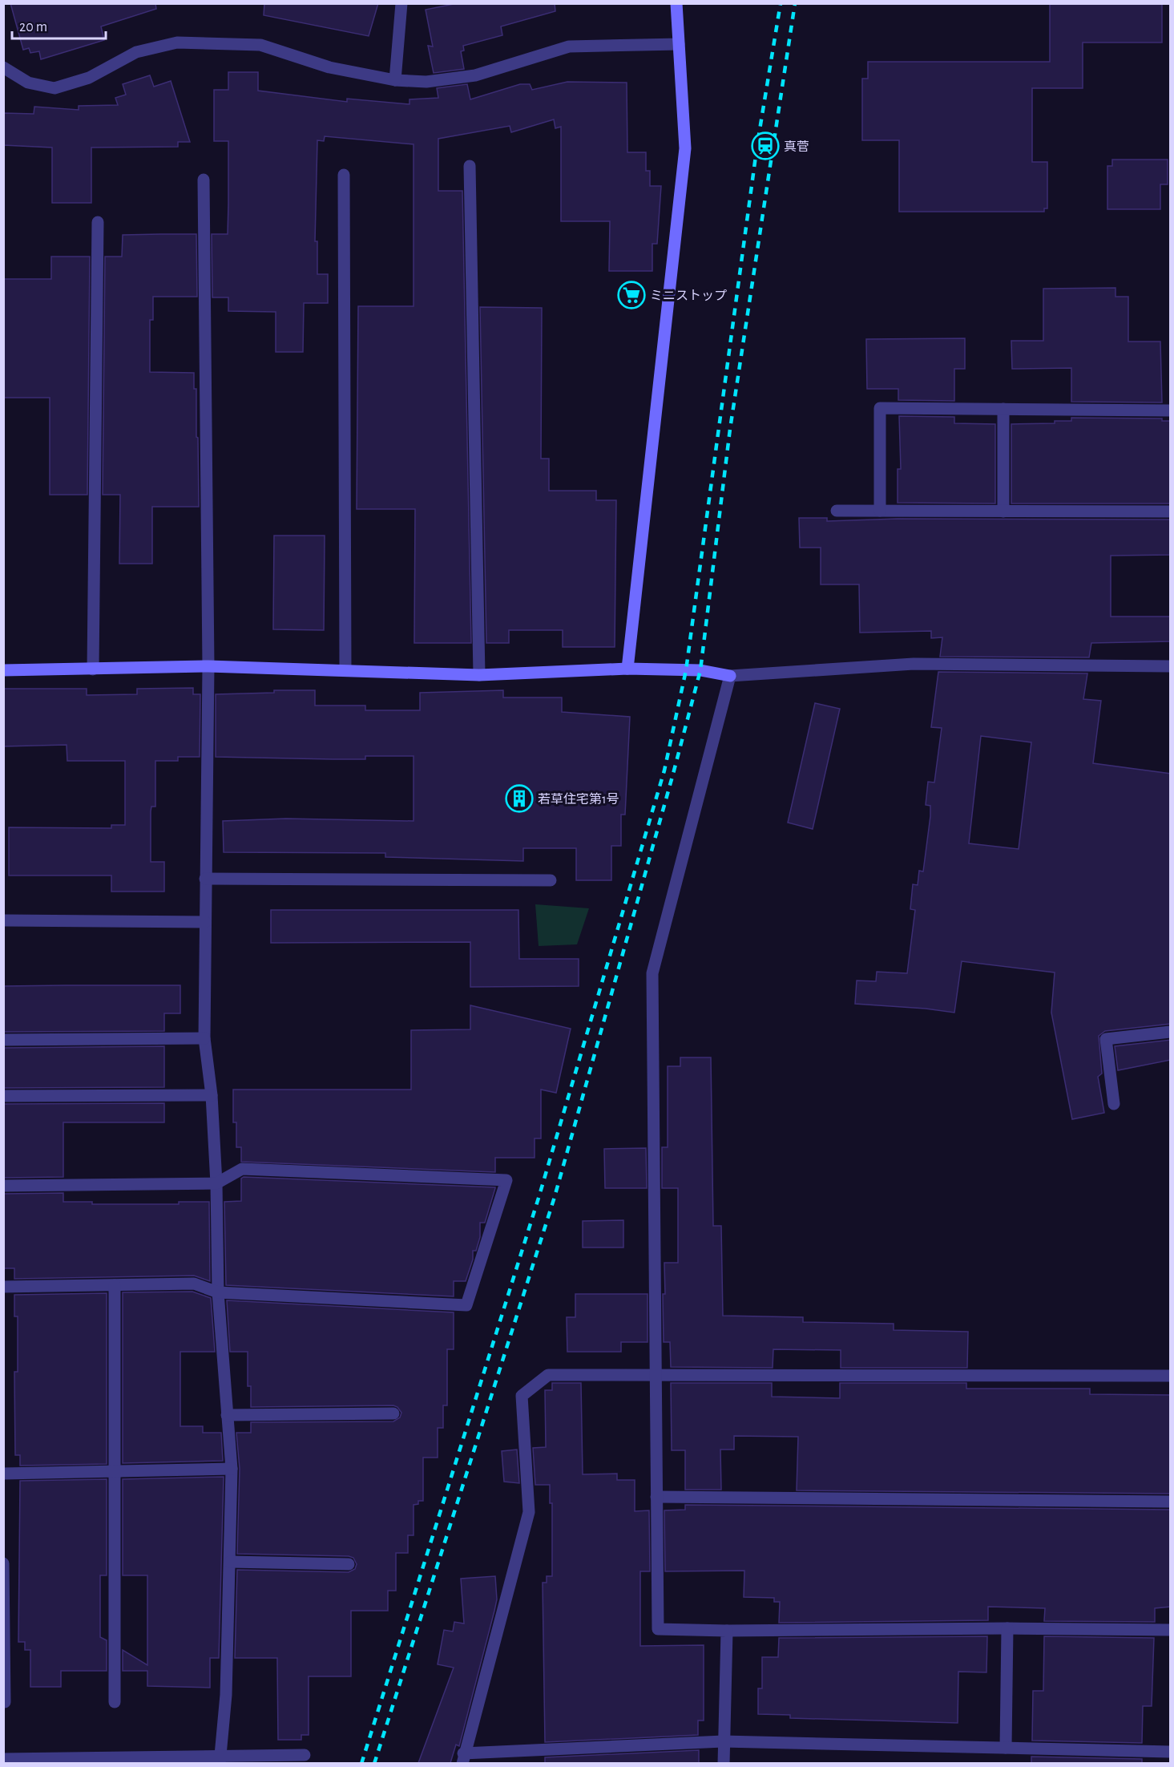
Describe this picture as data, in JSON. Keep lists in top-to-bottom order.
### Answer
{
  "places": {
    "station": ["真菅"],
    "supermarket": ["ミニストップ"],
    "building": ["若草住宅第1号"]
  },
  "scale_bar": "20 m"
}
